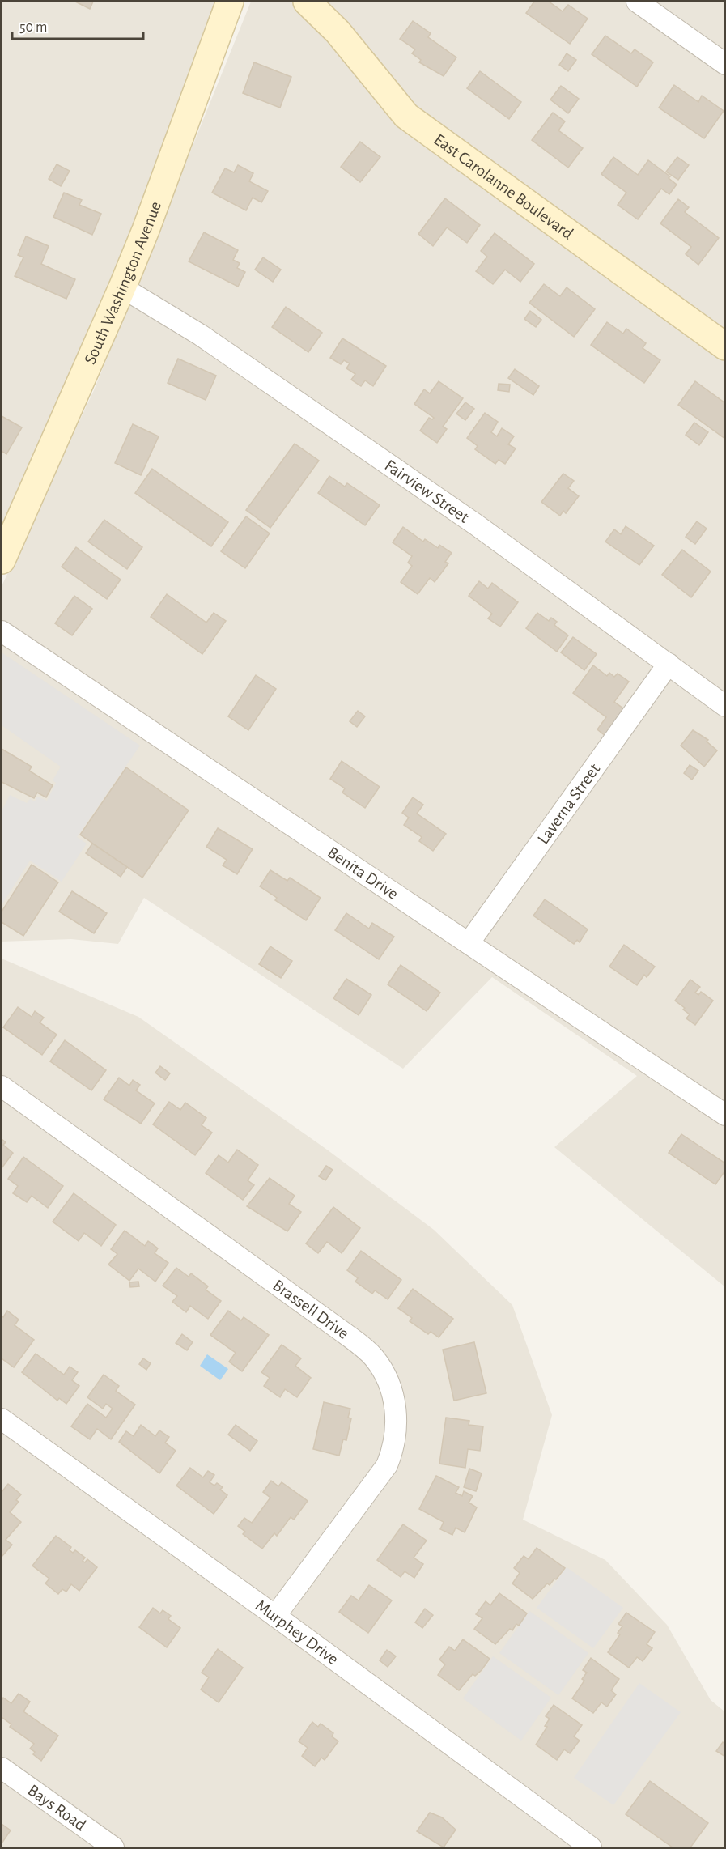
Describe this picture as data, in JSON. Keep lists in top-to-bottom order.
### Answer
{
  "streets": {
    "street": [
      "East Carolanne Boulevard",
      "South Washington Avenue",
      "Fairview Street",
      "Laverna Street",
      "Benita Drive",
      "Brassell Drive",
      "Murphey Drive",
      "Bays Road"
    ]
  },
  "crossings": [
    ["South Washington Avenue", "Fairview Street"],
    ["Fairview Street", "Laverna Street"],
    ["Laverna Street", "Benita Drive"],
    ["Brassell Drive", "Murphey Drive"]
  ],
  "scale_bar": "50 m"
}
